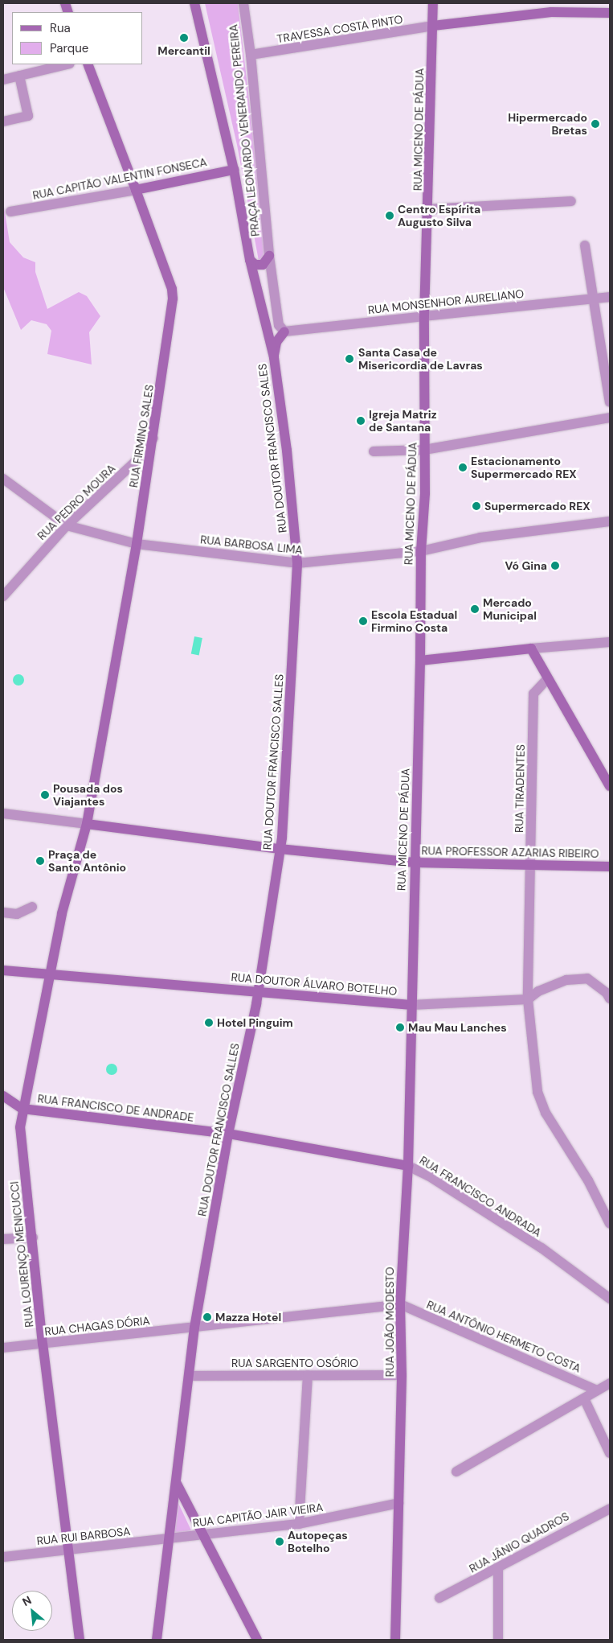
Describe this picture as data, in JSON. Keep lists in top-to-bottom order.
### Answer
{
  "streets": {
    "main road": [
      "RUA MICENO DE PÁDUA",
      "PRAÇA LEONARDO VENERANDO PEREIRA",
      "RUA CAPITÃO VALENTIN FONSECA",
      "RUA FIRMINO SALES",
      "RUA DOUTOR FRANCISCO SALES",
      "RUA DOUTOR FRANCISCO SALLES",
      "RUA PROFESSOR AZARIAS RIBEIRO",
      "RUA DOUTOR ÁLVARO BOTELHO",
      "RUA FRANCISCO DE ANDRADE",
      "RUA FRANCISCO ANDRADA",
      "RUA LOURENÇO MENICUCCI",
      "RUA JOÃO MODESTO"
    ],
    "street": [
      "TRAVESSA COSTA PINTO",
      "RUA MONSENHOR AURELIANO",
      "RUA PEDRO MOURA",
      "RUA BARBOSA LIMA",
      "RUA TIRADENTES",
      "RUA CHAGAS DÓRIA",
      "RUA ANTÔNIO HERMETO COSTA",
      "RUA SARGENTO OSÓRIO",
      "RUA CAPITÃO JAIR VIEIRA",
      "RUA RUI BARBOSA",
      "RUA JÂNIO QUADROS"
    ]
  },
  "crossings": [
    ["TRAVESSA COSTA PINTO", "RUA MICENO DE PÁDUA"],
    ["TRAVESSA COSTA PINTO", "PRAÇA LEONARDO VENERANDO PEREIRA"],
    ["RUA MICENO DE PÁDUA", "RUA MONSENHOR AURELIANO"],
    ["RUA MICENO DE PÁDUA", "RUA BARBOSA LIMA"],
    ["RUA MICENO DE PÁDUA", "RUA PROFESSOR AZARIAS RIBEIRO"],
    ["RUA MICENO DE PÁDUA", "RUA DOUTOR ÁLVARO BOTELHO"],
    ["RUA MICENO DE PÁDUA", "RUA JOÃO MODESTO"],
    ["PRAÇA LEONARDO VENERANDO PEREIRA", "RUA CAPITÃO VALENTIN FONSECA"],
    ["PRAÇA LEONARDO VENERANDO PEREIRA", "RUA DOUTOR FRANCISCO SALES"],
    ["RUA CAPITÃO VALENTIN FONSECA", "RUA FIRMINO SALES"],
    ["RUA FIRMINO SALES", "RUA PEDRO MOURA"],
    ["RUA FIRMINO SALES", "RUA BARBOSA LIMA"],
    ["RUA FIRMINO SALES", "RUA PROFESSOR AZARIAS RIBEIRO"],
    ["RUA FIRMINO SALES", "RUA LOURENÇO MENICUCCI"],
    ["RUA DOUTOR FRANCISCO SALES", "RUA BARBOSA LIMA"],
    ["RUA DOUTOR FRANCISCO SALES", "RUA DOUTOR FRANCISCO SALLES"],
    ["RUA PEDRO MOURA", "RUA BARBOSA LIMA"],
    ["RUA BARBOSA LIMA", "RUA DOUTOR FRANCISCO SALLES"],
    ["RUA DOUTOR FRANCISCO SALLES", "RUA PROFESSOR AZARIAS RIBEIRO"],
    ["RUA DOUTOR FRANCISCO SALLES", "RUA DOUTOR ÁLVARO BOTELHO"],
    ["RUA DOUTOR FRANCISCO SALLES", "RUA FRANCISCO DE ANDRADE"],
    ["RUA DOUTOR FRANCISCO SALLES", "RUA FRANCISCO ANDRADA"],
    ["RUA DOUTOR FRANCISCO SALLES", "RUA CHAGAS DÓRIA"],
    ["RUA DOUTOR FRANCISCO SALLES", "RUA SARGENTO OSÓRIO"],
    ["RUA DOUTOR FRANCISCO SALLES", "RUA CAPITÃO JAIR VIEIRA"],
    ["RUA DOUTOR FRANCISCO SALLES", "RUA RUI BARBOSA"],
    ["RUA TIRADENTES", "RUA PROFESSOR AZARIAS RIBEIRO"],
    ["RUA TIRADENTES", "RUA DOUTOR ÁLVARO BOTELHO"],
    ["RUA PROFESSOR AZARIAS RIBEIRO", "RUA LOURENÇO MENICUCCI"],
    ["RUA DOUTOR ÁLVARO BOTELHO", "RUA LOURENÇO MENICUCCI"],
    ["RUA DOUTOR ÁLVARO BOTELHO", "RUA JOÃO MODESTO"],
    ["RUA FRANCISCO DE ANDRADE", "RUA FRANCISCO ANDRADA"],
    ["RUA FRANCISCO DE ANDRADE", "RUA LOURENÇO MENICUCCI"],
    ["RUA FRANCISCO ANDRADA", "RUA JOÃO MODESTO"],
    ["RUA LOURENÇO MENICUCCI", "RUA CHAGAS DÓRIA"],
    ["RUA LOURENÇO MENICUCCI", "RUA RUI BARBOSA"],
    ["RUA JOÃO MODESTO", "RUA CHAGAS DÓRIA"],
    ["RUA JOÃO MODESTO", "RUA ANTÔNIO HERMETO COSTA"],
    ["RUA JOÃO MODESTO", "RUA SARGENTO OSÓRIO"],
    ["RUA JOÃO MODESTO", "RUA CAPITÃO JAIR VIEIRA"],
    ["RUA CHAGAS DÓRIA", "RUA ANTÔNIO HERMETO COSTA"],
    ["RUA CAPITÃO JAIR VIEIRA", "RUA RUI BARBOSA"]
  ],
  "places": [
    "Mercantil",
    "Hipermercado Bretas",
    "Centro Espírita Augusto Silva",
    "Santa Casa de Misericordia de Lavras",
    "Igreja Matriz de Santana",
    "Estacionamento Supermercado REX",
    "Supermercado REX",
    "Vó Gina",
    "Mercado Municipal",
    "Escola Estadual Firmino Costa",
    "Pousada dos Viajantes",
    "Praça de Santo Antônio",
    "Hotel Pinguim",
    "Mau Mau Lanches",
    "Mazza Hotel",
    "Autopeças Botelho"
  ],
  "legend": ["Rua", "Parque"],
  "north": "top left"
}
